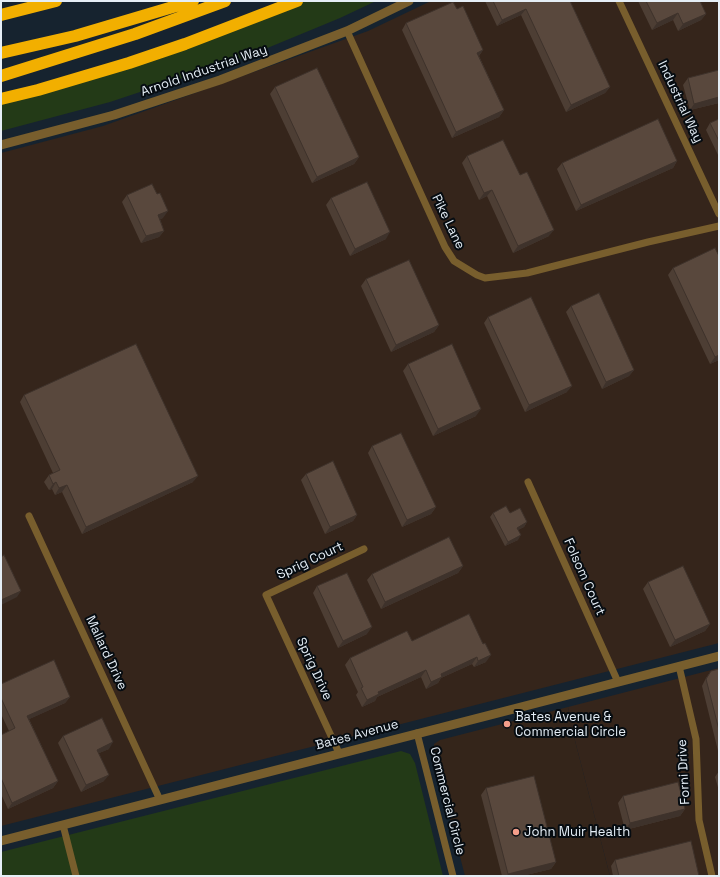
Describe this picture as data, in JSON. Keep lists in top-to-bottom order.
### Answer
{
  "streets": {
    "street": [
      "Arnold Industrial Way",
      "Industrial Way",
      "Pike Lane",
      "Sprig Court",
      "Folsom Court",
      "Mallard Drive",
      "Sprig Drive",
      "Bates Avenue",
      "Forni Drive",
      "Commercial Circle"
    ]
  },
  "crossings": [
    ["Arnold Industrial Way", "Pike Lane"],
    ["Sprig Court", "Sprig Drive"],
    ["Folsom Court", "Bates Avenue"],
    ["Mallard Drive", "Bates Avenue"],
    ["Sprig Drive", "Bates Avenue"],
    ["Bates Avenue", "Forni Drive"],
    ["Bates Avenue", "Commercial Circle"]
  ],
  "places": ["Bates Avenue & Commercial Circle", "John Muir Health"]
}
